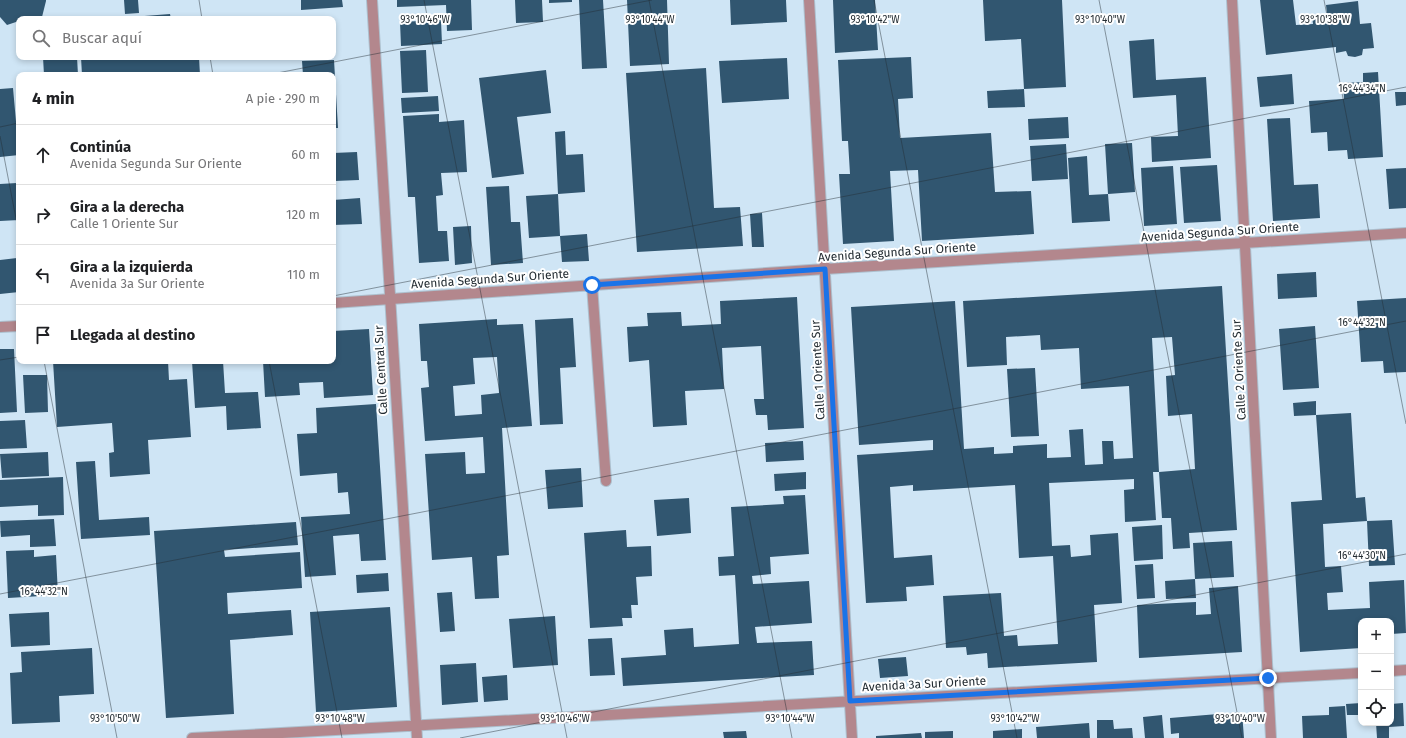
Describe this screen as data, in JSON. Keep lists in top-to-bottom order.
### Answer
{
  "streets": {
    "street": [
      "Avenida Segunda Sur Oriente",
      "Calle Central Sur",
      "Calle 1 Oriente Sur",
      "Calle 2 Oriente Sur",
      "Avenida 3a Sur Oriente"
    ]
  },
  "crossings": [
    ["Avenida Segunda Sur Oriente", "Calle Central Sur"],
    ["Avenida Segunda Sur Oriente", "Calle 1 Oriente Sur"],
    ["Avenida Segunda Sur Oriente", "Calle 2 Oriente Sur"],
    ["Calle Central Sur", "Avenida 3a Sur Oriente"],
    ["Calle 1 Oriente Sur", "Avenida 3a Sur Oriente"],
    ["Calle 2 Oriente Sur", "Avenida 3a Sur Oriente"]
  ],
  "page": {
    "search": "Buscar aquí",
    "heading": ["4 min", "A pie · 290 m"],
    "list": [
      ["Continúa", "Avenida Segunda Sur Oriente", "60 m"],
      ["Gira a la derecha", "Calle 1 Oriente Sur", "120 m"],
      ["Gira a la izquierda", "Avenida 3a Sur Oriente", "110 m"],
      "Llegada al destino"
    ],
    "map_buttons": ["+", "−"]
  },
  "coordinates": [
    "93°10'46\"W",
    "93°10'44\"W",
    "93°10'42\"W",
    "93°10'40\"W",
    "93°10'38\"W",
    "16°44'34\"N",
    "16°44'32\"N",
    "16°44'30\"N",
    "93°10'50\"W",
    "93°10'48\"W"
  ]
}
